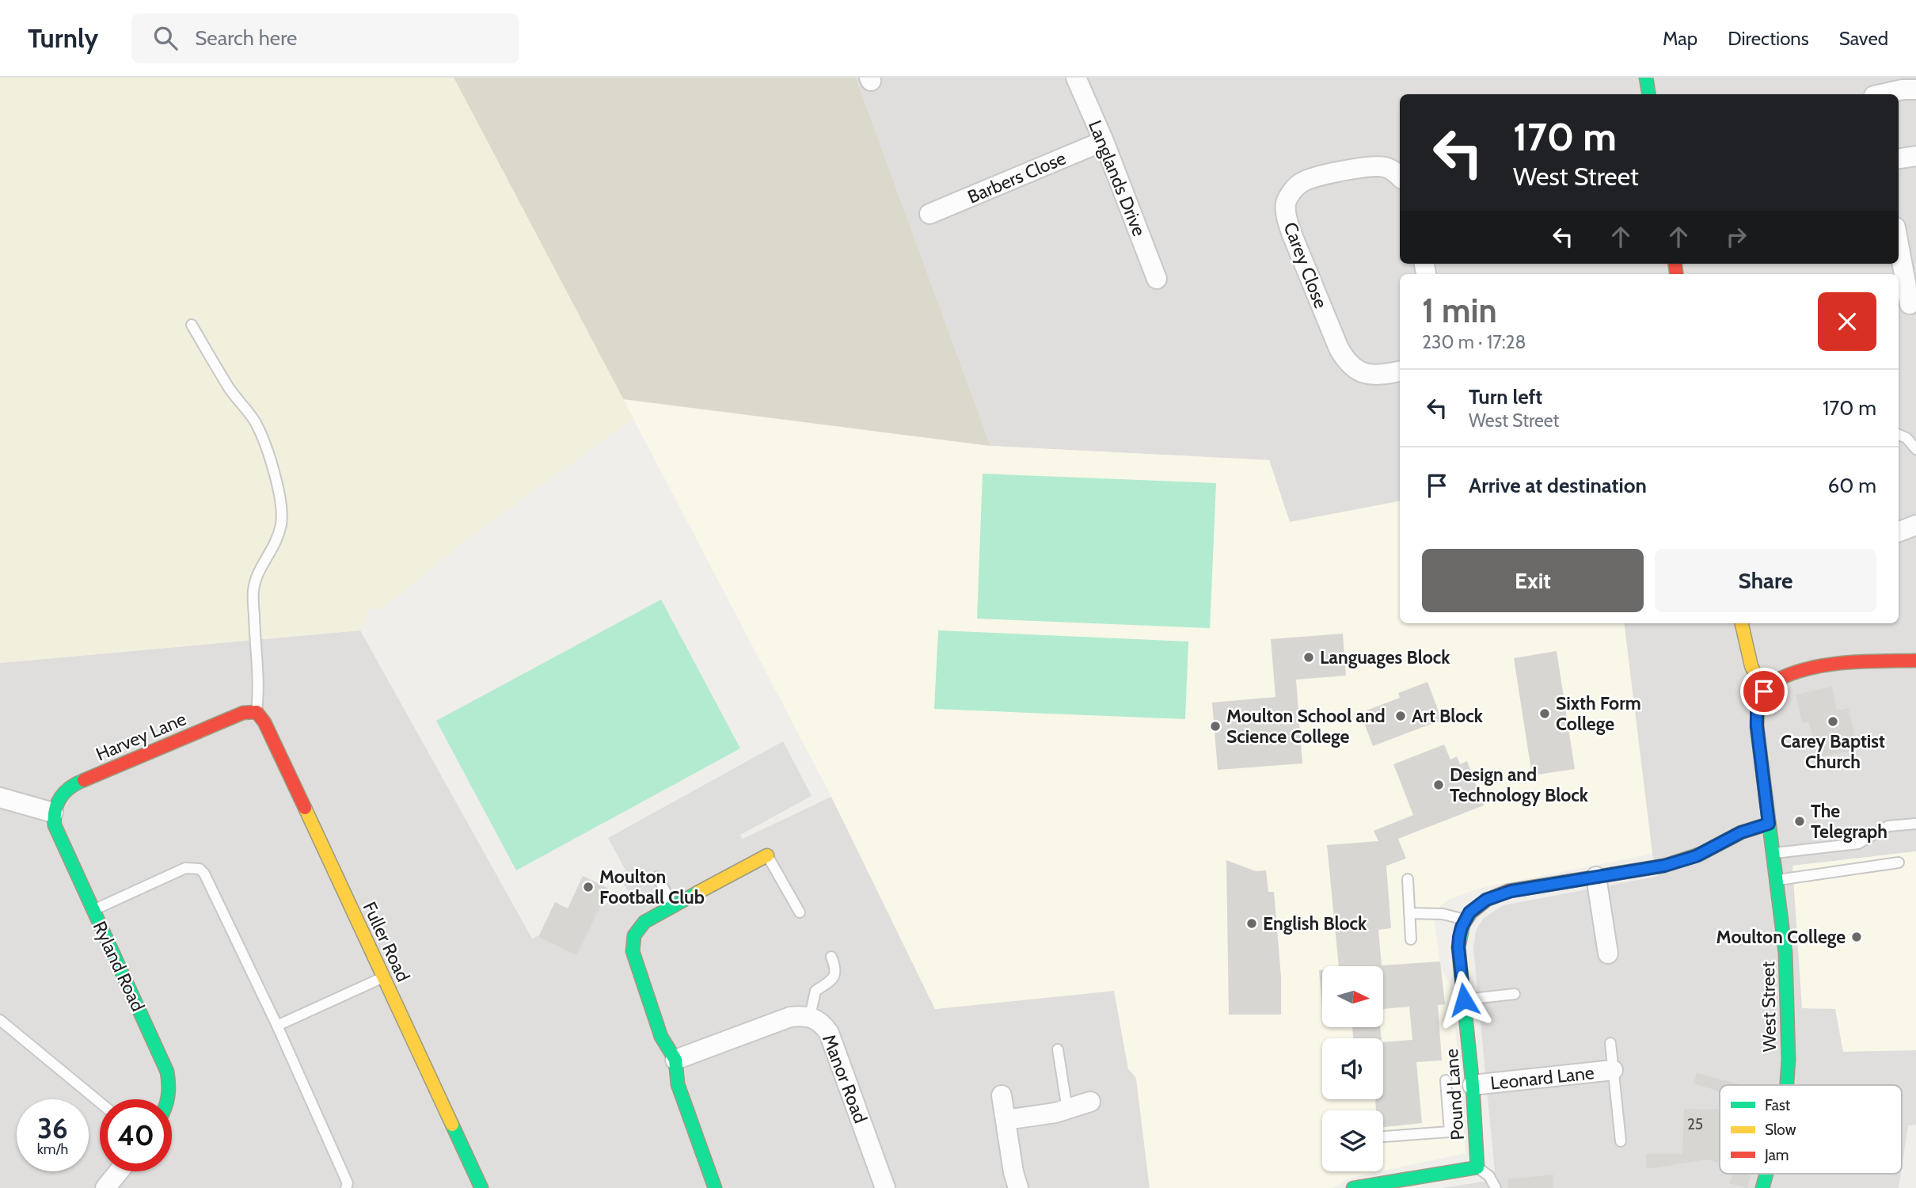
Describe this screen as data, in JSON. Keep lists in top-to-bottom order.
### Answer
{
  "streets": {
    "street": [
      "Barbers Close",
      "Langlands Drive",
      "Carey Close",
      "Harvey Lane",
      "Fuller Road",
      "Ryland Road",
      "West Street",
      "Leonard Lane",
      "Manor Road",
      "Pound Lane"
    ]
  },
  "crossings": [
    ["Barbers Close", "Langlands Drive"],
    ["Harvey Lane", "Fuller Road"],
    ["Harvey Lane", "Ryland Road"],
    ["Leonard Lane", "Pound Lane"]
  ],
  "places": [
    "Languages Block",
    "Sixth Form College",
    "Art Block",
    "Carey Baptist Church",
    "Moulton School and Science College",
    "Design and Technology Block",
    "The Telegraph",
    "Moulton Football Club",
    "English Block",
    "Moulton College"
  ],
  "house_numbers": ["25"],
  "legend": ["Fast", "Slow", "Jam"],
  "north": "right",
  "page": {
    "header": "Turnly",
    "search": "Search here",
    "nav": ["Map", "Directions", "Saved"],
    "turn": ["170 m", "West Street"],
    "heading": ["1 min", "230 m · 17:28"],
    "list": [
      {
        "name": "Turn left",
        "note": "West Street",
        "value": "170 m"
      },
      {
        "name": "Arrive at destination",
        "value": "60 m"
      }
    ],
    "buttons": ["Exit", "Share"],
    "speed": "36 km/h",
    "limit": "40"
  }
}
